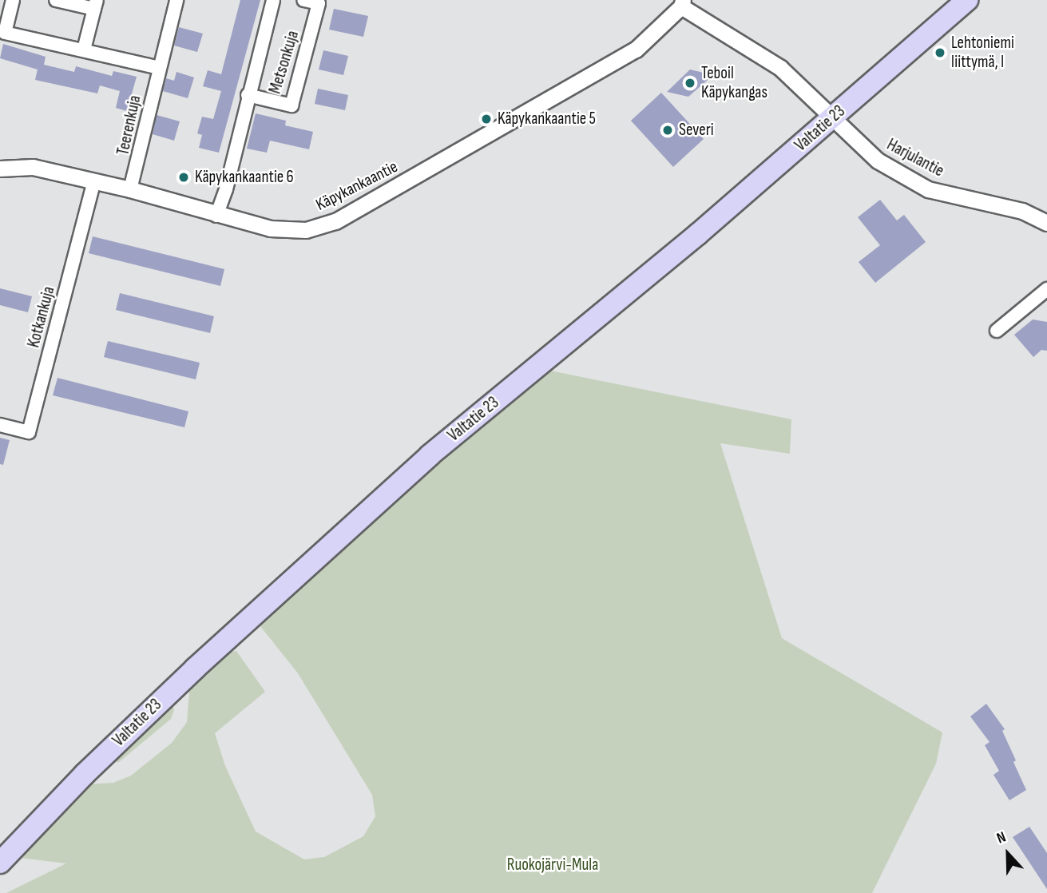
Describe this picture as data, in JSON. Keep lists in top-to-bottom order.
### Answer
{
  "streets": {
    "highway": ["Valtatie 23"],
    "street": [
      "Metsonkuja",
      "Teerenkuja",
      "Harjulantie",
      "Käpykankaantie",
      "Kotkankuja"
    ]
  },
  "crossings": [
    ["Metsonkuja", "Käpykankaantie"],
    ["Teerenkuja", "Käpykankaantie"],
    ["Valtatie 23", "Harjulantie"],
    ["Harjulantie", "Käpykankaantie"],
    ["Käpykankaantie", "Kotkankuja"]
  ],
  "parks": ["Ruokojärvi-Mula"],
  "places": [
    "Lehtoniemi liittymä, I",
    "Teboil Käpykangas",
    "Käpykankaantie 5",
    "Severi",
    "Käpykankaantie 6"
  ],
  "north": "top"
}
